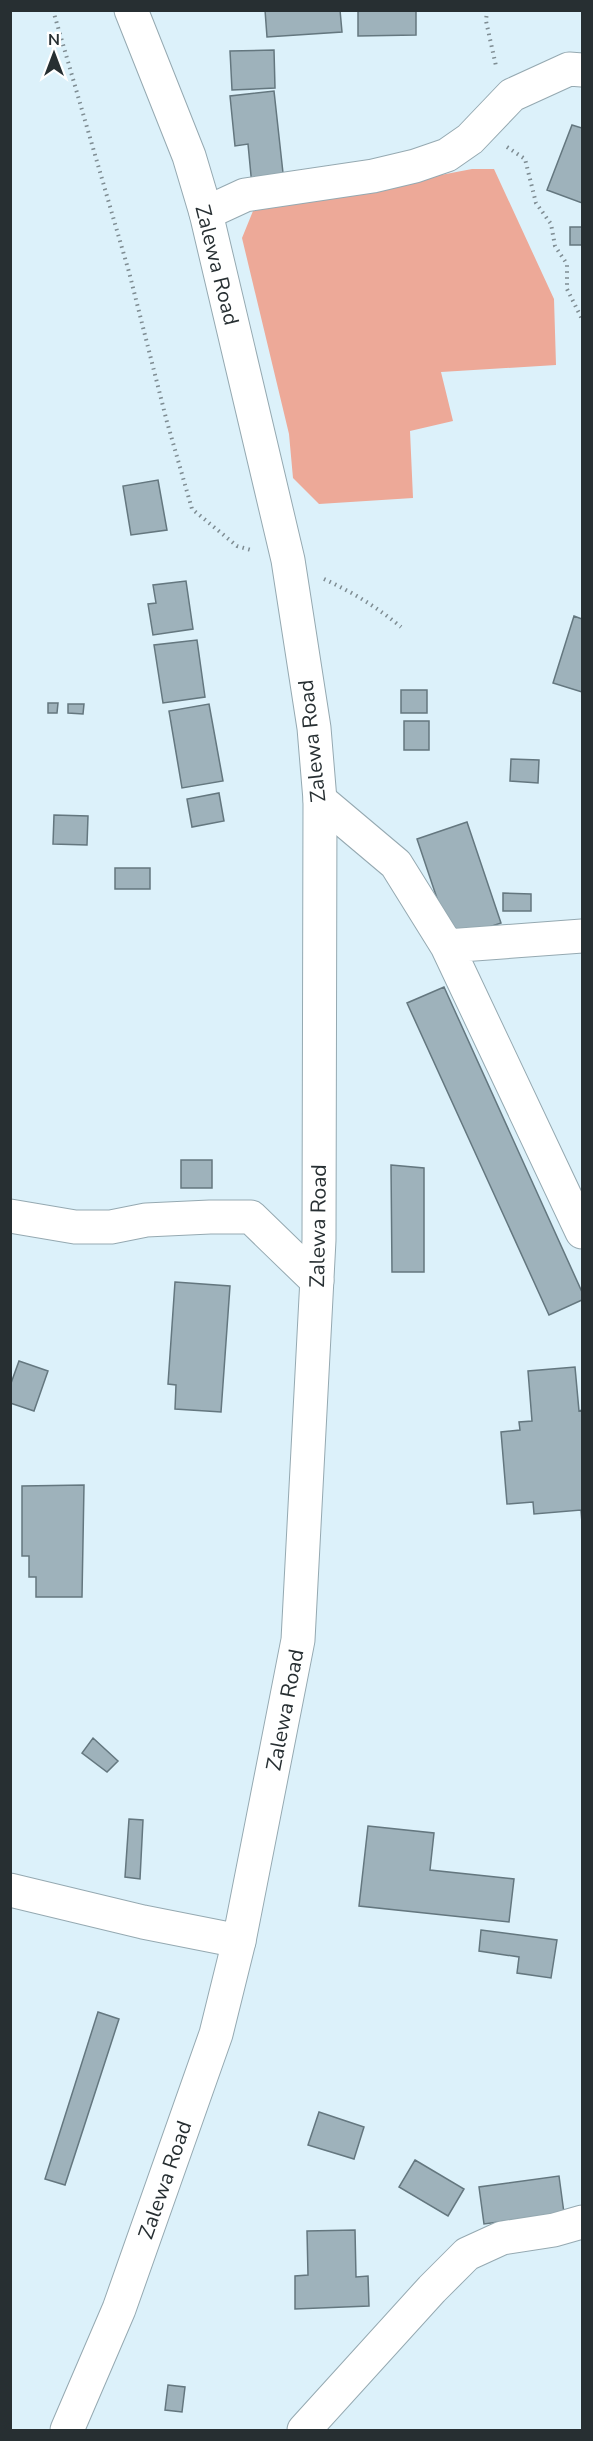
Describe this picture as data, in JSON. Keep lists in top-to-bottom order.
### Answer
{
  "streets": {
    "main road": ["Zalewa Road"]
  },
  "north": "top"
}
